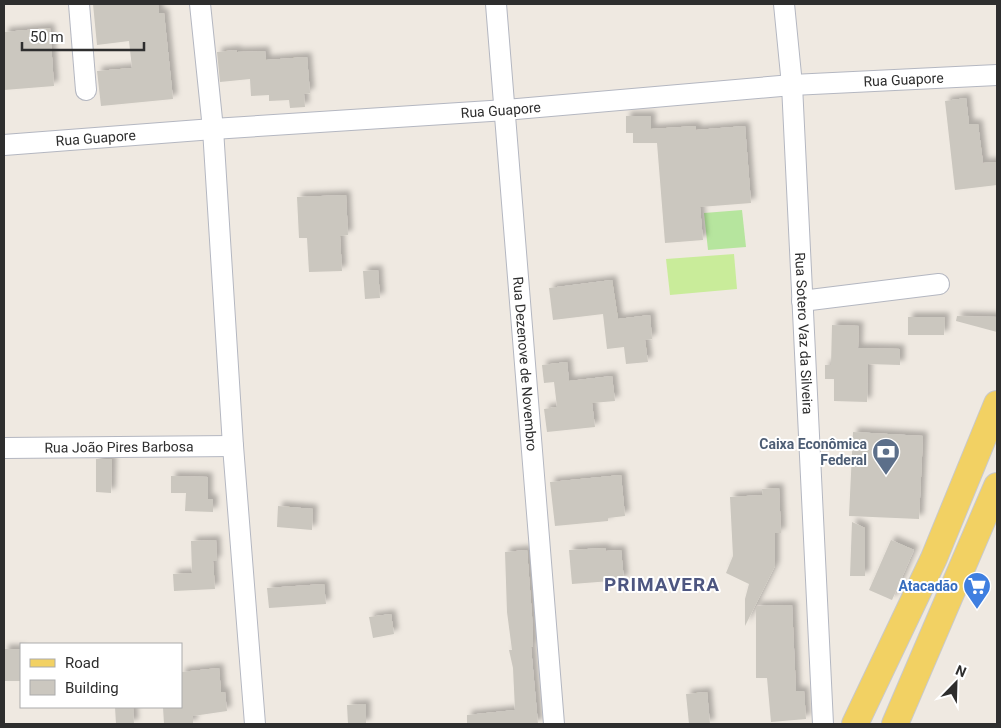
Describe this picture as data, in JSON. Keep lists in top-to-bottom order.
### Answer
{
  "streets": {
    "street": [
      "Rua Guapore",
      "Rua Sotero Vaz da Silveira",
      "Rua Dezenove de Novembro",
      "Rua João Pires Barbosa"
    ]
  },
  "crossings": [
    ["Rua Guapore", "Rua Sotero Vaz da Silveira"],
    ["Rua Guapore", "Rua Dezenove de Novembro"]
  ],
  "districts": ["PRIMAVERA"],
  "places": {
    "bank": ["Caixa Econômica Federal"],
    "supermarket": ["Atacadão"]
  },
  "legend": ["Road", "Building"],
  "scale_bar": "50 m",
  "north": "top right"
}
